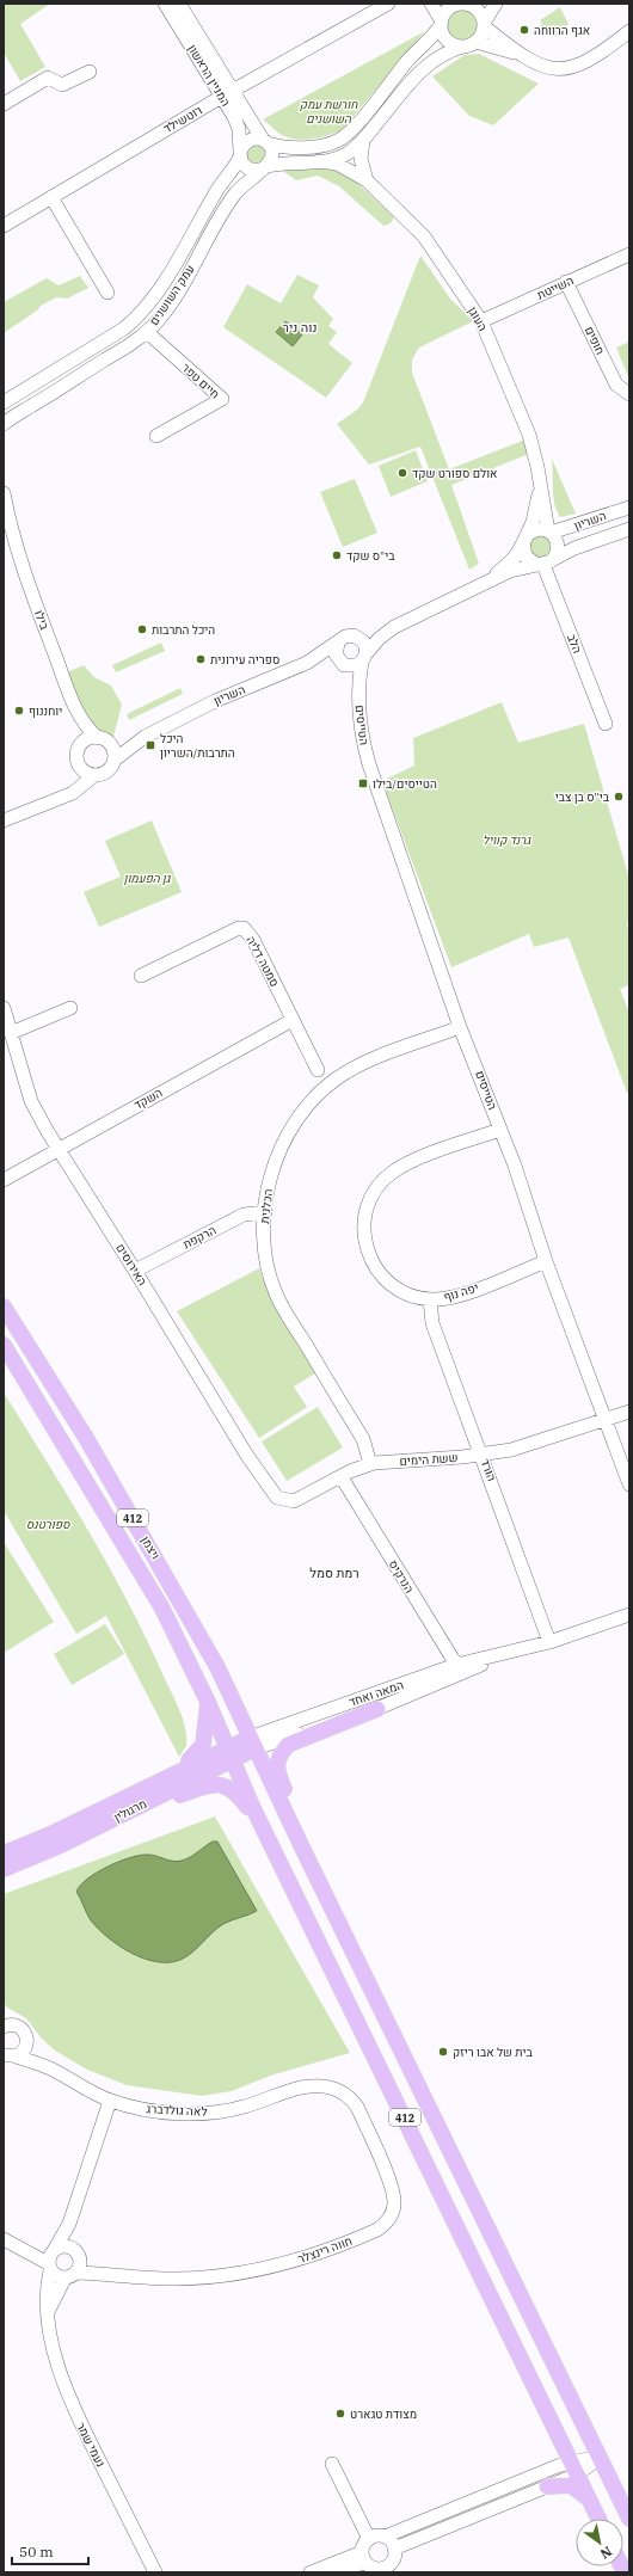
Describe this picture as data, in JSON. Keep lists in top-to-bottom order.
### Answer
{
  "streets": {
    "main road": ["412", "ויצמן", "מרגולין"],
    "street": [
      "המניין הראשון",
      "רוטשילד",
      "השייטת",
      "עמק השושנים",
      "העוגן",
      "חופים",
      "חיים טפר",
      "השריון",
      "בילו",
      "הלב",
      "הטייסים",
      "סמטה דליה",
      "השקד",
      "הכלנית",
      "הרקפת",
      "האירוסים",
      "יפה נוף",
      "ששת הימים",
      "הורד",
      "הנרקיס",
      "המאה ואחד",
      "לאה גולדברג",
      "חווה רינצלר",
      "נעמי שמר"
    ]
  },
  "crossings": [
    ["המניין הראשון", "רוטשילד"],
    ["המניין הראשון", "עמק השושנים"],
    ["השייטת", "העוגן"],
    ["השייטת", "חופים"],
    ["עמק השושנים", "חיים טפר"],
    ["העוגן", "השריון"],
    ["העוגן", "הלב"],
    ["השריון", "בילו"],
    ["השריון", "הלב"],
    ["השריון", "הטייסים"],
    ["הטייסים", "הכלנית"],
    ["הטייסים", "יפה נוף"],
    ["הטייסים", "ששת הימים"],
    ["סמטה דליה", "השקד"],
    ["השקד", "האירוסים"],
    ["הכלנית", "הרקפת"],
    ["הכלנית", "ששת הימים"],
    ["הרקפת", "האירוסים"],
    ["האירוסים", "ששת הימים"],
    ["יפה נוף", "הורד"],
    ["ששת הימים", "הורד"],
    ["ששת הימים", "הנרקיס"],
    ["הורד", "המאה ואחד"],
    ["412", "ויצמן"],
    ["412", "המאה ואחד"],
    ["412", "מרגולין"],
    ["ויצמן", "המאה ואחד"],
    ["ויצמן", "מרגולין"],
    ["הנרקיס", "המאה ואחד"],
    ["המאה ואחד", "מרגולין"],
    ["לאה גולדברג", "חווה רינצלר"],
    ["לאה גולדברג", "נעמי שמר"]
  ],
  "districts": ["נוה ניר", "רמת סמל"],
  "parks": [
    "חורשת עמק השושנים",
    "גרנד קוויל",
    "גן הפעמון",
    "ספורטנס"
  ],
  "places": {
    "other": [
      "אגף הרווחה",
      "אולם ספורט שקד",
      "בי\"ס שקד",
      "היכל התרבות",
      "ספריה עירונית",
      "יוחננוף",
      "בי\"ס בן צבי",
      "בית של אבו ריזק",
      "מצודת טגארט"
    ],
    "transit": ["היכל התרבות/השריון", "הטייסים/בילו"]
  },
  "scale_bar": "50 m",
  "north": "bottom right"
}
